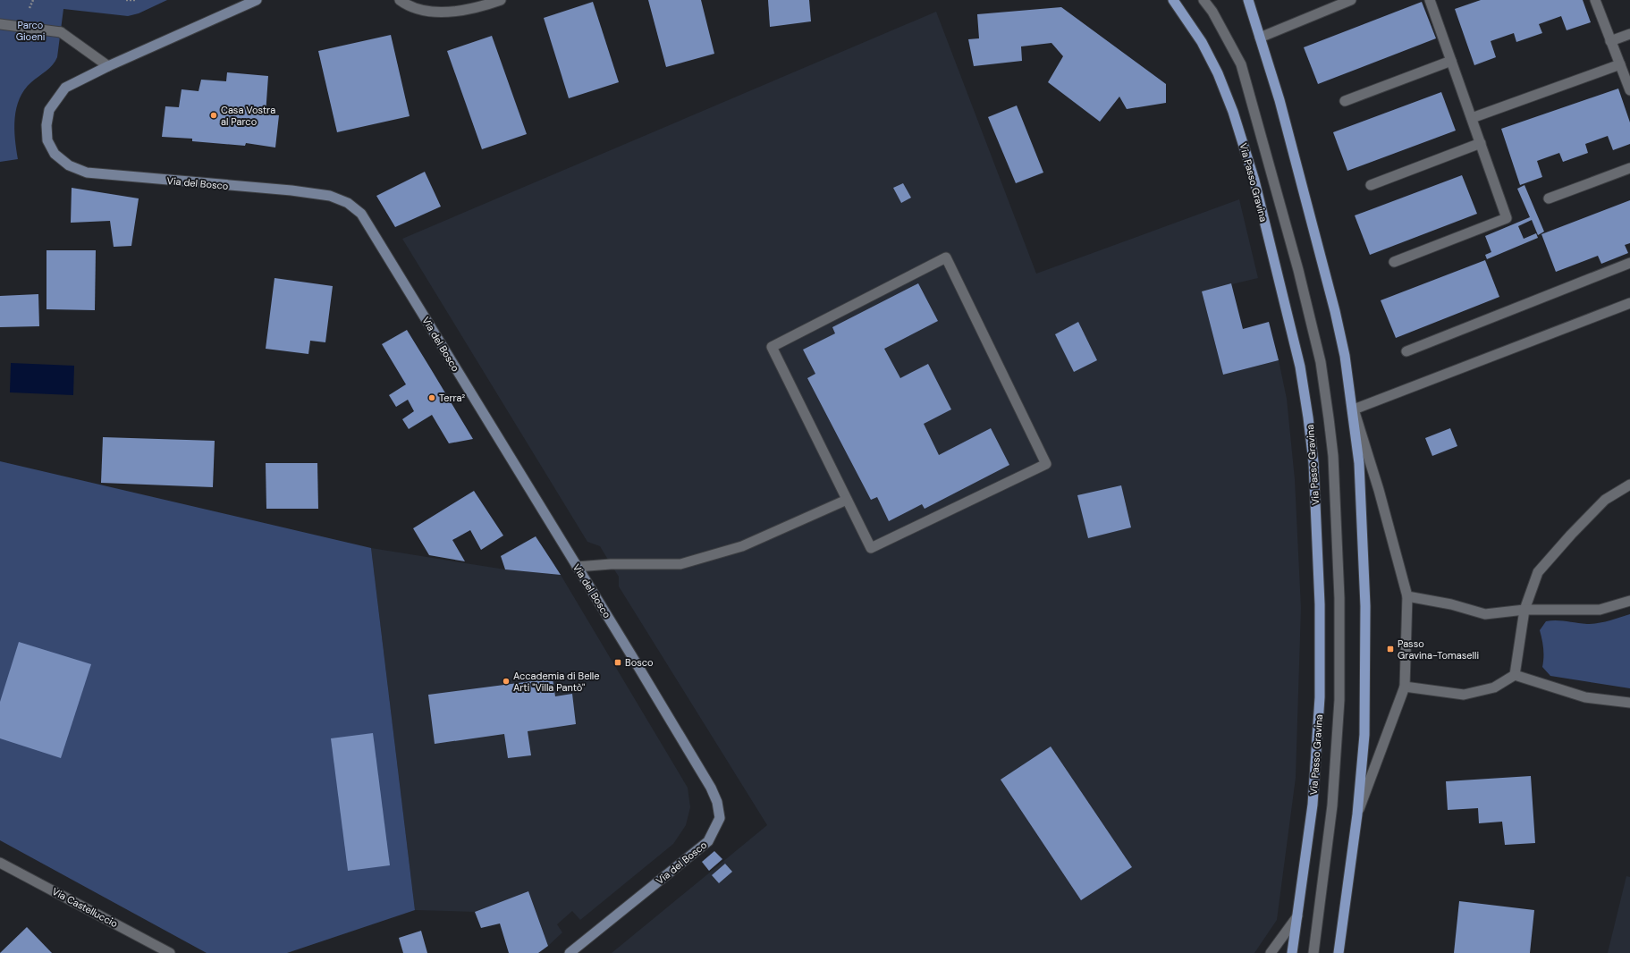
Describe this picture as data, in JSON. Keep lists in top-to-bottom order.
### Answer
{
  "streets": {
    "main road": ["Via Passo Gravina", "Via del Bosco"],
    "street": ["Via Castelluccio"]
  },
  "parks": ["Parco Gioeni"],
  "places": {
    "other": ["Casa Vostra al Parco", "Terra²", "Accademia di Belle Arti \"Villa Pantò\""],
    "transit": ["Passo Gravina-Tomaselli", "Bosco"]
  }
}
